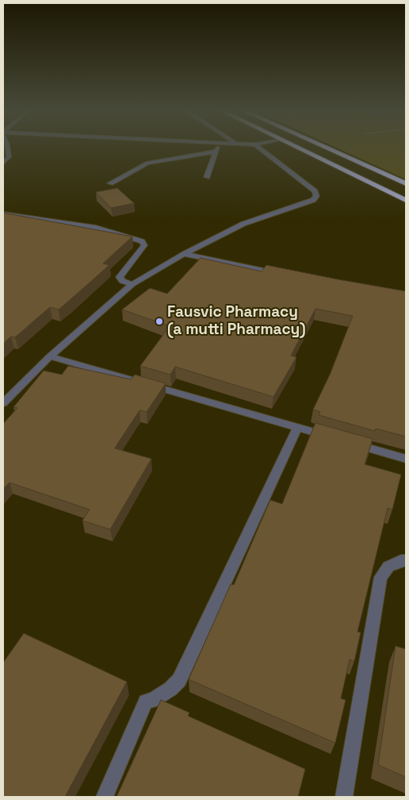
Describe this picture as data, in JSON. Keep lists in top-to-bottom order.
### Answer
{
  "places": ["Fausvic Pharmacy (a mutti Pharmacy)"]
}
